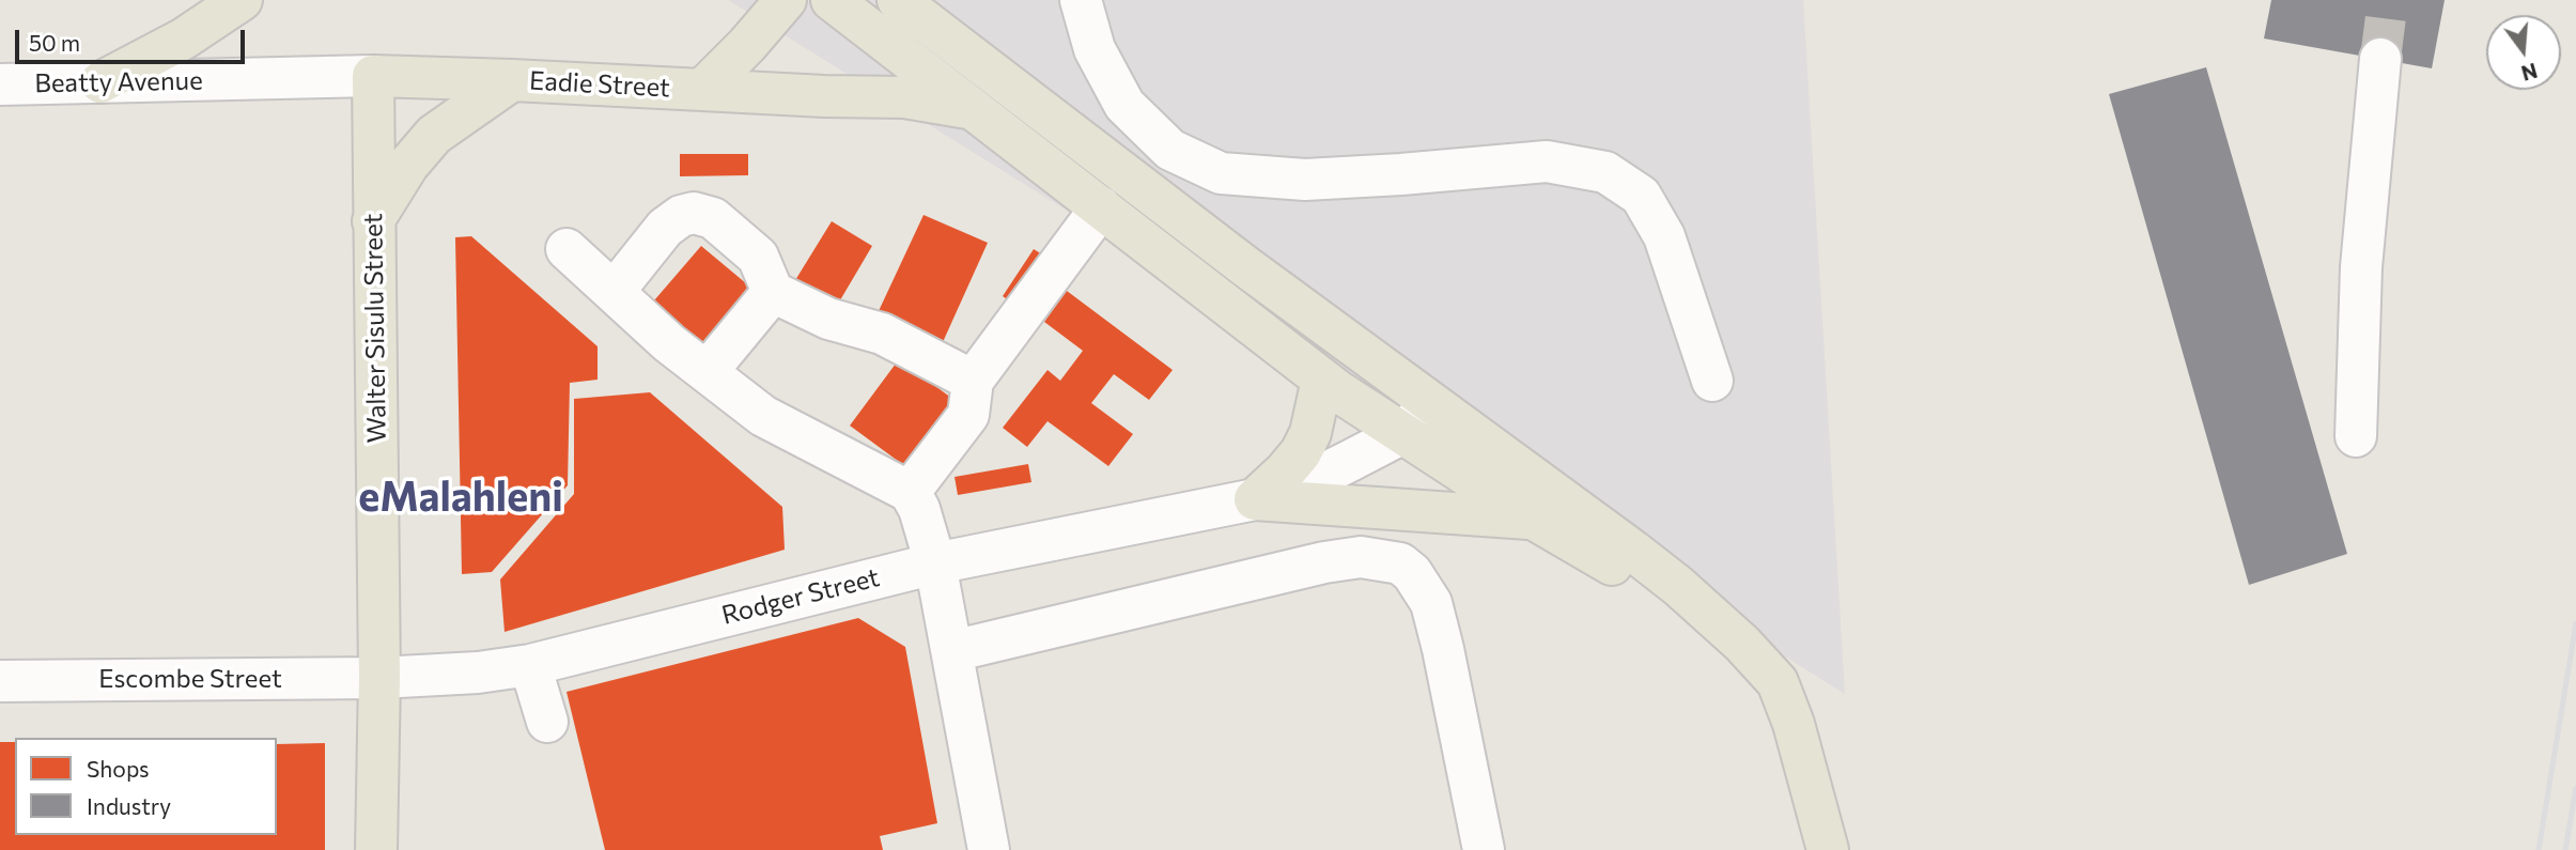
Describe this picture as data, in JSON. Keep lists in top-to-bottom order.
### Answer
{
  "streets": {
    "main road": ["Eadie Street", "Walter Sisulu Street"],
    "street": ["Beatty Avenue", "Rodger Street", "Escombe Street"]
  },
  "crossings": [
    ["Beatty Avenue", "Eadie Street"],
    ["Beatty Avenue", "Walter Sisulu Street"],
    ["Eadie Street", "Walter Sisulu Street"],
    ["Walter Sisulu Street", "Rodger Street"],
    ["Walter Sisulu Street", "Escombe Street"],
    ["Rodger Street", "Escombe Street"]
  ],
  "districts": ["eMalahleni"],
  "legend": ["Shops", "Industry"],
  "scale_bar": "50 m",
  "north": "bottom"
}
